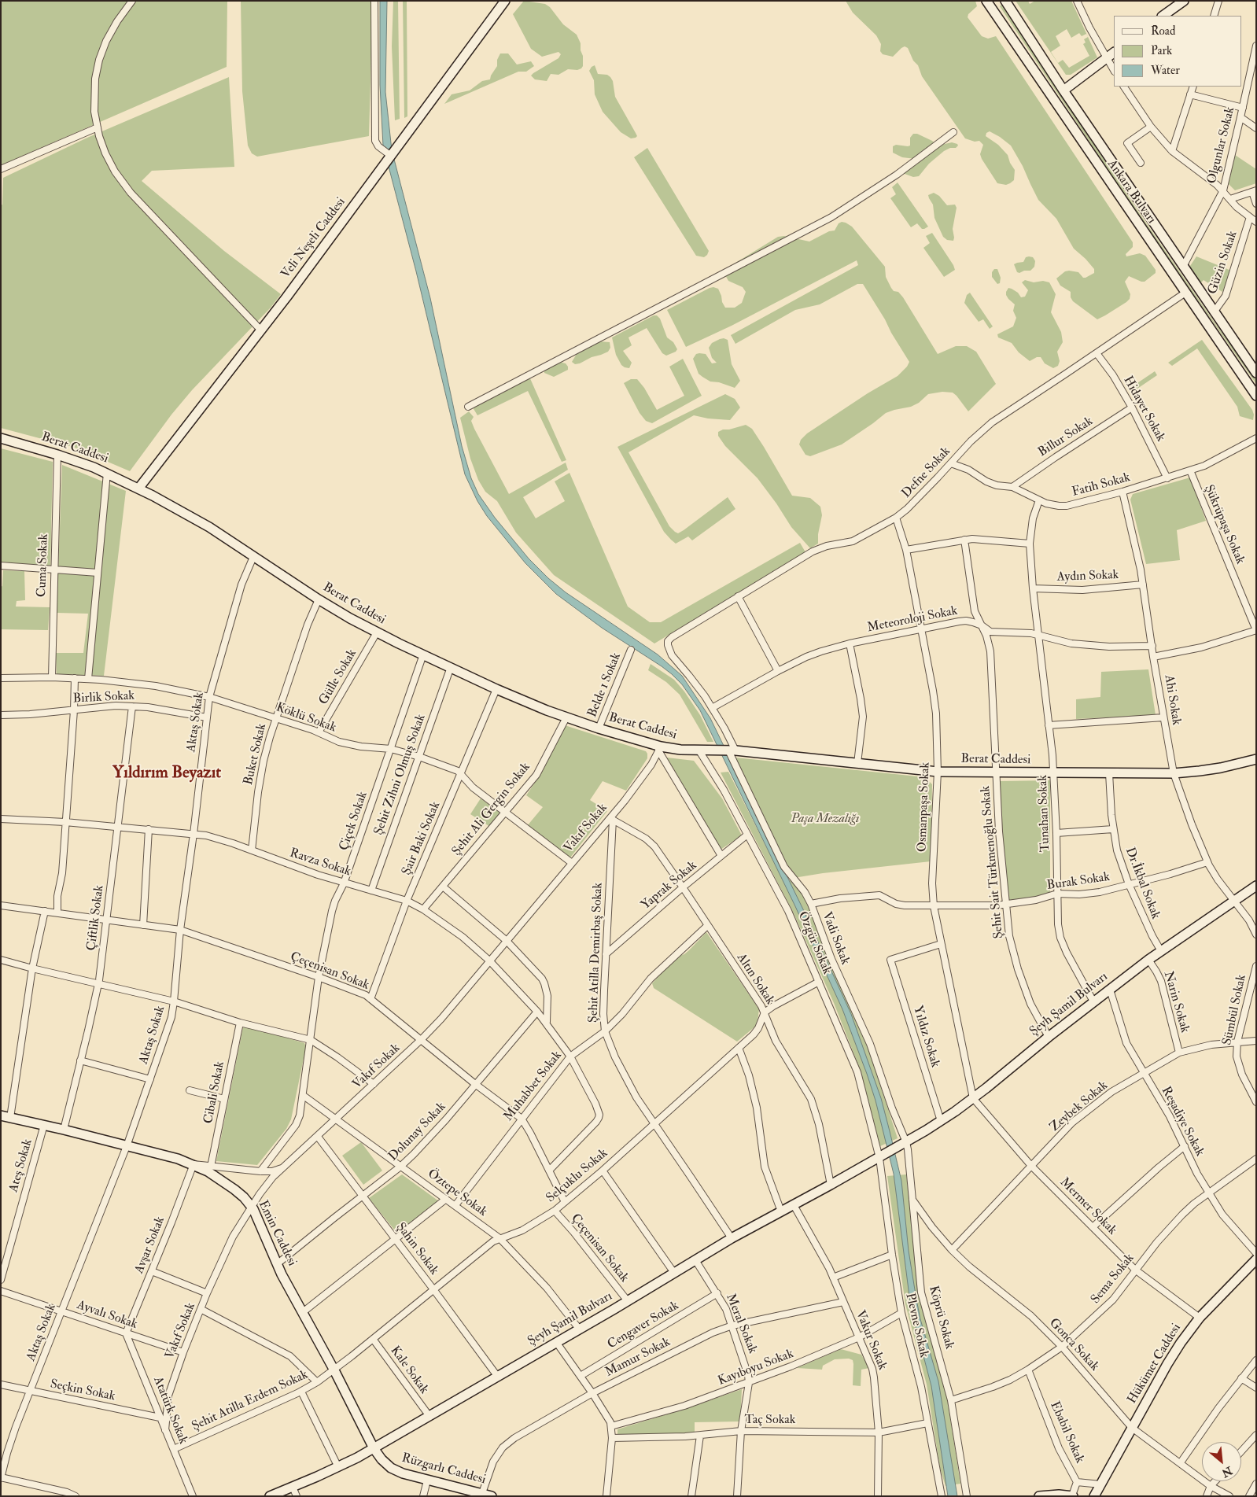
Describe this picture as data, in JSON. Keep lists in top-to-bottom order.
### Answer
{
  "streets": {
    "street": [
      "Olgunlar Sokak",
      "Ankara Bulvarı",
      "Veli Neşeli Caddesi",
      "Güzin Sokak",
      "Hidayet Sokak",
      "Billur Sokak",
      "Berat Caddesi",
      "Defne Sokak",
      "Fatih Sokak",
      "Şükrüpaşa Sokak",
      "Cuma Sokak",
      "Aydın Sokak",
      "Meteoroloji Sokak",
      "Gülle Sokak",
      "Belde 1 Sokak",
      "Birlik Sokak",
      "Ahi Sokak",
      "Köklü Sokak",
      "Aktaş Sokak",
      "Buket Sokak",
      "Şehit Zihni Olmuş Sokak",
      "Osmanpaşa Sokak",
      "Şehit Ali Gergin Sokak",
      "Tunahan Sokak",
      "Çiçek Sokak",
      "Vakıf Sokak",
      "Şair Baki Sokak",
      "Şehit Sait Türkmenoğlu Sokak",
      "Ravza Sokak",
      "Burak Sokak",
      "Dr.İkbal Sokak",
      "Yaprak Sokak",
      "Çiftlik Sokak",
      "Vadi Sokak",
      "Özgür Sokak",
      "Şehit Atilla Demirbaş Sokak",
      "Çeçenisan Sokak",
      "Altın Sokak",
      "Narin Sokak",
      "Şeyh Şamil Bulvarı",
      "Sümbül Sokak",
      "Yıldız Sokak",
      "Muhabbet Sokak",
      "Cibali Sokak",
      "Zeybek Sokak",
      "Reşadiye Sokak",
      "Dolunay Sokak",
      "Ateş Sokak",
      "Selçuklu Sokak",
      "Öztepe Sokak",
      "Mermer Sokak",
      "Emin Caddesi",
      "Avşar Sokak",
      "Şahin Sokak",
      "Sema Sokak",
      "Ayvalı Sokak",
      "Köprü Sokak",
      "Meral Sokak",
      "Cengaver Sokak",
      "Plevne Sokak",
      "Vakur Sokak",
      "Gonca Sokak",
      "Mamur Sokak",
      "Hükümet Caddesi",
      "Kayıboyu Sokak",
      "Kale Sokak",
      "Seçkin Sokak",
      "Şehit Atilla Erdem Sokak",
      "Atatürk Sokak",
      "Taç Sokak",
      "Ebabil Sokak",
      "Rüzgarlı Caddesi"
    ]
  },
  "crossings": [
    ["Olgunlar Sokak", "Ankara Bulvarı"],
    ["Ankara Bulvarı", "Güzin Sokak"],
    ["Ankara Bulvarı", "Defne Sokak"],
    ["Veli Neşeli Caddesi", "Berat Caddesi"],
    ["Hidayet Sokak", "Billur Sokak"],
    ["Hidayet Sokak", "Defne Sokak"],
    ["Hidayet Sokak", "Fatih Sokak"],
    ["Billur Sokak", "Fatih Sokak"],
    ["Berat Caddesi", "Cuma Sokak"],
    ["Berat Caddesi", "Gülle Sokak"],
    ["Berat Caddesi", "Belde 1 Sokak"],
    ["Berat Caddesi", "Ahi Sokak"],
    ["Berat Caddesi", "Aktaş Sokak"],
    ["Berat Caddesi", "Buket Sokak"],
    ["Berat Caddesi", "Şehit Zihni Olmuş Sokak"],
    ["Berat Caddesi", "Osmanpaşa Sokak"],
    ["Berat Caddesi", "Şehit Ali Gergin Sokak"],
    ["Berat Caddesi", "Tunahan Sokak"],
    ["Berat Caddesi", "Çiçek Sokak"],
    ["Berat Caddesi", "Vakıf Sokak"],
    ["Berat Caddesi", "Şair Baki Sokak"],
    ["Berat Caddesi", "Şehit Sait Türkmenoğlu Sokak"],
    ["Berat Caddesi", "Dr.İkbal Sokak"],
    ["Berat Caddesi", "Vadi Sokak"],
    ["Berat Caddesi", "Özgür Sokak"],
    ["Defne Sokak", "Fatih Sokak"],
    ["Defne Sokak", "Osmanpaşa Sokak"],
    ["Defne Sokak", "Vadi Sokak"],
    ["Fatih Sokak", "Şükrüpaşa Sokak"],
    ["Fatih Sokak", "Ahi Sokak"],
    ["Fatih Sokak", "Tunahan Sokak"],
    ["Cuma Sokak", "Köklü Sokak"],
    ["Aydın Sokak", "Ahi Sokak"],
    ["Aydın Sokak", "Tunahan Sokak"],
    ["Meteoroloji Sokak", "Ahi Sokak"],
    ["Meteoroloji Sokak", "Osmanpaşa Sokak"],
    ["Meteoroloji Sokak", "Tunahan Sokak"],
    ["Meteoroloji Sokak", "Şehit Sait Türkmenoğlu Sokak"],
    ["Meteoroloji Sokak", "Vadi Sokak"],
    ["Gülle Sokak", "Köklü Sokak"],
    ["Birlik Sokak", "Aktaş Sokak"],
    ["Birlik Sokak", "Çiftlik Sokak"],
    ["Ahi Sokak", "Burak Sokak"],
    ["Ahi Sokak", "Şeyh Şamil Bulvarı"],
    ["Köklü Sokak", "Aktaş Sokak"],
    ["Köklü Sokak", "Buket Sokak"],
    ["Köklü Sokak", "Şehit Zihni Olmuş Sokak"],
    ["Köklü Sokak", "Şehit Ali Gergin Sokak"],
    ["Köklü Sokak", "Çiçek Sokak"],
    ["Köklü Sokak", "Vakıf Sokak"],
    ["Köklü Sokak", "Şair Baki Sokak"],
    ["Aktaş Sokak", "Ravza Sokak"],
    ["Aktaş Sokak", "Çeçenisan Sokak"],
    ["Aktaş Sokak", "Emin Caddesi"],
    ["Aktaş Sokak", "Ayvalı Sokak"],
    ["Aktaş Sokak", "Seçkin Sokak"],
    ["Buket Sokak", "Ravza Sokak"],
    ["Şehit Zihni Olmuş Sokak", "Ravza Sokak"],
    ["Osmanpaşa Sokak", "Burak Sokak"],
    ["Osmanpaşa Sokak", "Şeyh Şamil Bulvarı"],
    ["Osmanpaşa Sokak", "Yıldız Sokak"],
    ["Osmanpaşa Sokak", "Mermer Sokak"],
    ["Şehit Ali Gergin Sokak", "Ravza Sokak"],
    ["Tunahan Sokak", "Burak Sokak"],
    ["Tunahan Sokak", "Şeyh Şamil Bulvarı"],
    ["Çiçek Sokak", "Ravza Sokak"],
    ["Çiçek Sokak", "Çeçenisan Sokak"],
    ["Çiçek Sokak", "Öztepe Sokak"],
    ["Vakıf Sokak", "Ravza Sokak"],
    ["Vakıf Sokak", "Şehit Atilla Demirbaş Sokak"],
    ["Vakıf Sokak", "Çeçenisan Sokak"],
    ["Vakıf Sokak", "Altın Sokak"],
    ["Vakıf Sokak", "Öztepe Sokak"],
    ["Vakıf Sokak", "Emin Caddesi"],
    ["Vakıf Sokak", "Şahin Sokak"],
    ["Vakıf Sokak", "Ayvalı Sokak"],
    ["Vakıf Sokak", "Atatürk Sokak"],
    ["Şair Baki Sokak", "Ravza Sokak"],
    ["Şair Baki Sokak", "Çeçenisan Sokak"],
    ["Şehit Sait Türkmenoğlu Sokak", "Burak Sokak"],
    ["Şehit Sait Türkmenoğlu Sokak", "Şeyh Şamil Bulvarı"],
    ["Ravza Sokak", "Çiftlik Sokak"],
    ["Ravza Sokak", "Çeçenisan Sokak"],
    ["Ravza Sokak", "Muhabbet Sokak"],
    ["Ravza Sokak", "Dolunay Sokak"],
    ["Burak Sokak", "Dr.İkbal Sokak"],
    ["Burak Sokak", "Vadi Sokak"],
    ["Dr.İkbal Sokak", "Şeyh Şamil Bulvarı"],
    ["Yaprak Sokak", "Özgür Sokak"],
    ["Yaprak Sokak", "Şehit Atilla Demirbaş Sokak"],
    ["Yaprak Sokak", "Altın Sokak"],
    ["Çiftlik Sokak", "Çeçenisan Sokak"],
    ["Çiftlik Sokak", "Emin Caddesi"],
    ["Vadi Sokak", "Şeyh Şamil Bulvarı"],
    ["Vadi Sokak", "Köprü Sokak"],
    ["Özgür Sokak", "Şeyh Şamil Bulvarı"],
    ["Özgür Sokak", "Plevne Sokak"],
    ["Şehit Atilla Demirbaş Sokak", "Altın Sokak"],
    ["Şehit Atilla Demirbaş Sokak", "Şeyh Şamil Bulvarı"],
    ["Şehit Atilla Demirbaş Sokak", "Muhabbet Sokak"],
    ["Şehit Atilla Demirbaş Sokak", "Selçuklu Sokak"],
    ["Çeçenisan Sokak", "Şeyh Şamil Bulvarı"],
    ["Çeçenisan Sokak", "Muhabbet Sokak"],
    ["Çeçenisan Sokak", "Dolunay Sokak"],
    ["Çeçenisan Sokak", "Selçuklu Sokak"],
    ["Altın Sokak", "Şeyh Şamil Bulvarı"],
    ["Altın Sokak", "Muhabbet Sokak"],
    ["Altın Sokak", "Selçuklu Sokak"],
    ["Narin Sokak", "Şeyh Şamil Bulvarı"],
    ["Narin Sokak", "Zeybek Sokak"],
    ["Şeyh Şamil Bulvarı", "Yıldız Sokak"],
    ["Şeyh Şamil Bulvarı", "Reşadiye Sokak"],
    ["Şeyh Şamil Bulvarı", "Öztepe Sokak"],
    ["Şeyh Şamil Bulvarı", "Mermer Sokak"],
    ["Şeyh Şamil Bulvarı", "Emin Caddesi"],
    ["Şeyh Şamil Bulvarı", "Şahin Sokak"],
    ["Şeyh Şamil Bulvarı", "Köprü Sokak"],
    ["Şeyh Şamil Bulvarı", "Meral Sokak"],
    ["Şeyh Şamil Bulvarı", "Plevne Sokak"],
    ["Şeyh Şamil Bulvarı", "Vakur Sokak"],
    ["Şeyh Şamil Bulvarı", "Kale Sokak"],
    ["Şeyh Şamil Bulvarı", "Rüzgarlı Caddesi"],
    ["Sümbül Sokak", "Zeybek Sokak"],
    ["Muhabbet Sokak", "Öztepe Sokak"],
    ["Zeybek Sokak", "Reşadiye Sokak"],
    ["Zeybek Sokak", "Mermer Sokak"],
    ["Zeybek Sokak", "Gonca Sokak"],
    ["Reşadiye Sokak", "Sema Sokak"],
    ["Dolunay Sokak", "Öztepe Sokak"],
    ["Dolunay Sokak", "Emin Caddesi"],
    ["Dolunay Sokak", "Şahin Sokak"],
    ["Ateş Sokak", "Emin Caddesi"],
    ["Selçuklu Sokak", "Öztepe Sokak"],
    ["Selçuklu Sokak", "Emin Caddesi"],
    ["Selçuklu Sokak", "Şahin Sokak"],
    ["Selçuklu Sokak", "Kale Sokak"],
    ["Selçuklu Sokak", "Şehit Atilla Erdem Sokak"],
    ["Mermer Sokak", "Sema Sokak"],
    ["Mermer Sokak", "Hükümet Caddesi"],
    ["Emin Caddesi", "Avşar Sokak"],
    ["Emin Caddesi", "Şehit Atilla Erdem Sokak"],
    ["Emin Caddesi", "Rüzgarlı Caddesi"],
    ["Avşar Sokak", "Ayvalı Sokak"],
    ["Avşar Sokak", "Atatürk Sokak"],
    ["Sema Sokak", "Köprü Sokak"],
    ["Sema Sokak", "Gonca Sokak"],
    ["Sema Sokak", "Ebabil Sokak"],
    ["Ayvalı Sokak", "Atatürk Sokak"],
    ["Köprü Sokak", "Gonca Sokak"],
    ["Meral Sokak", "Cengaver Sokak"],
    ["Meral Sokak", "Mamur Sokak"],
    ["Meral Sokak", "Kayıboyu Sokak"],
    ["Meral Sokak", "Taç Sokak"],
    ["Plevne Sokak", "Kayıboyu Sokak"],
    ["Plevne Sokak", "Taç Sokak"],
    ["Vakur Sokak", "Mamur Sokak"],
    ["Vakur Sokak", "Kayıboyu Sokak"],
    ["Vakur Sokak", "Taç Sokak"],
    ["Gonca Sokak", "Hükümet Caddesi"],
    ["Mamur Sokak", "Rüzgarlı Caddesi"],
    ["Hükümet Caddesi", "Ebabil Sokak"],
    ["Seçkin Sokak", "Atatürk Sokak"],
    ["Şehit Atilla Erdem Sokak", "Atatürk Sokak"]
  ],
  "districts": ["Yıldırım Beyazıt"],
  "parks": ["Paşa Mezalığı"],
  "legend": ["Road", "Park", "Water"],
  "north": "bottom right"
}
